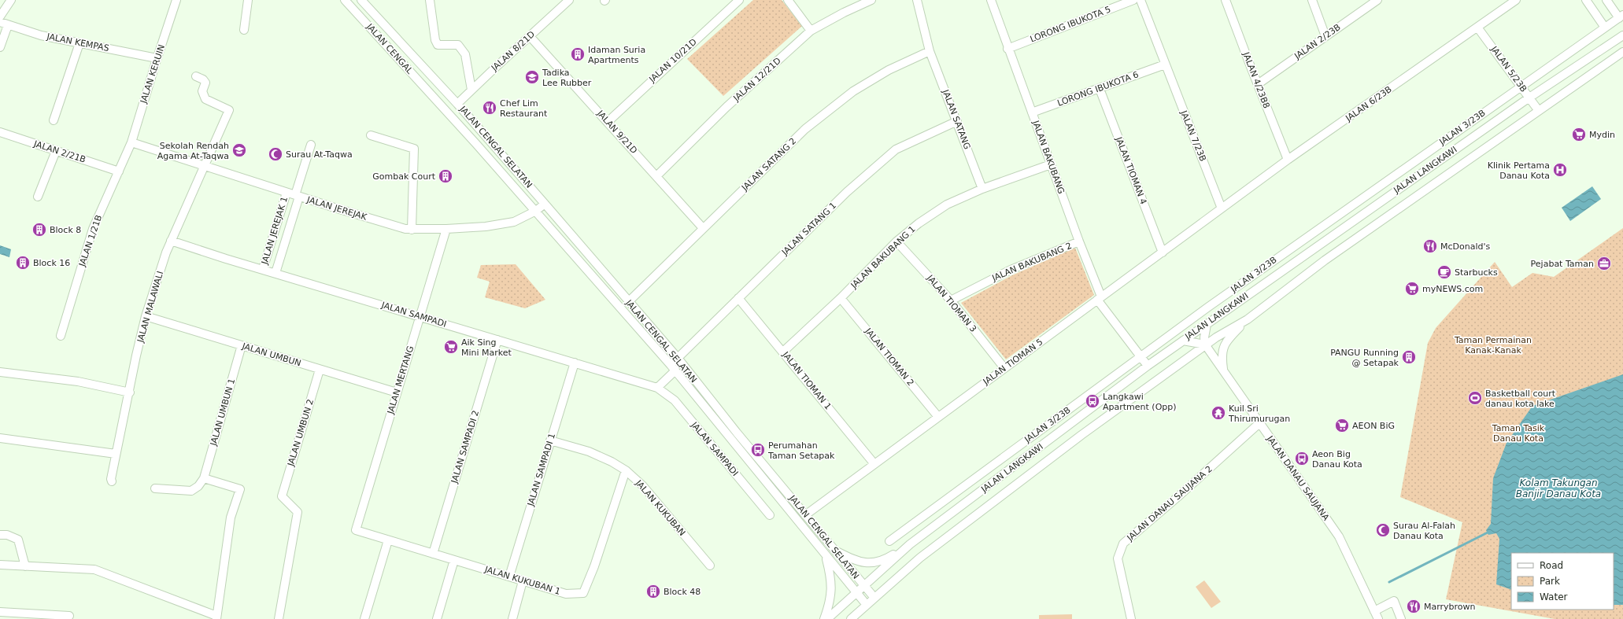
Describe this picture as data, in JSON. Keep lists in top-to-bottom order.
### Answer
{
  "streets": {
    "street": [
      "LORONG IBUKOTA 5",
      "JALAN 2/23B",
      "JALAN KEMPAS",
      "JALAN CENGAL",
      "JALAN 8/21D",
      "JALAN 10/21D",
      "JALAN 5/23B",
      "JALAN KERUIN",
      "JALAN 12/21D",
      "JALAN 4/23B8",
      "LORONG IBUKOTA 6",
      "JALAN 6/23B",
      "JALAN SATANG",
      "JALAN 3/23B",
      "JALAN 9/21D",
      "JALAN 7/23B",
      "JALAN CENGAL SELATAN",
      "JALAN 2/21B",
      "JALAN BAKUBANG",
      "JALAN SATANG 2",
      "JALAN LANGKAWI",
      "JALAN TIOMAN 4",
      "JALAN JEREJAK",
      "JALAN SATANG 1",
      "JALAN JEREJAK 1",
      "JALAN 1/21B",
      "JALAN BAKUBANG 1",
      "JALAN BAKUBANG 2",
      "JALAN TIOMAN 3",
      "JALAN MALAWALI",
      "JALAN SAMPADI",
      "JALAN UMBUN",
      "JALAN TIOMAN 2",
      "JALAN TIOMAN 5",
      "JALAN MERTANG",
      "JALAN TIOMAN 1",
      "JALAN UMBUN 1",
      "JALAN UMBUN 2",
      "JALAN SAMPADI 2",
      "JALAN SAMPADI 1",
      "JALAN DANAU SAUJANA",
      "JALAN DANAU SAUJANA 2",
      "JALAN KUKUBAN",
      "JALAN KUKUBAN 1"
    ]
  },
  "crossings": [
    ["LORONG IBUKOTA 5", "JALAN BAKUBANG"],
    ["JALAN 2/23B", "JALAN 4/23B8"],
    ["JALAN KEMPAS", "JALAN KERUIN"],
    ["JALAN CENGAL", "JALAN CENGAL SELATAN"],
    ["JALAN 8/21D", "JALAN 9/21D"],
    ["JALAN 8/21D", "JALAN CENGAL SELATAN"],
    ["JALAN 10/21D", "JALAN 9/21D"],
    ["JALAN 5/23B", "JALAN 6/23B"],
    ["JALAN 5/23B", "JALAN 3/23B"],
    ["JALAN 5/23B", "JALAN LANGKAWI"],
    ["JALAN KERUIN", "JALAN JEREJAK"],
    ["JALAN KERUIN", "JALAN 1/21B"],
    ["JALAN 12/21D", "JALAN 9/21D"],
    ["JALAN 4/23B8", "JALAN 6/23B"],
    ["LORONG IBUKOTA 6", "JALAN 7/23B"],
    ["LORONG IBUKOTA 6", "JALAN BAKUBANG"],
    ["LORONG IBUKOTA 6", "JALAN TIOMAN 4"],
    ["JALAN 6/23B", "JALAN 7/23B"],
    ["JALAN 6/23B", "JALAN TIOMAN 5"],
    ["JALAN SATANG", "JALAN SATANG 2"],
    ["JALAN SATANG", "JALAN SATANG 1"],
    ["JALAN SATANG", "JALAN BAKUBANG 1"],
    ["JALAN 3/23B", "JALAN BAKUBANG"],
    ["JALAN 9/21D", "JALAN SATANG 2"],
    ["JALAN 7/23B", "JALAN TIOMAN 5"],
    ["JALAN CENGAL SELATAN", "JALAN SATANG 2"],
    ["JALAN CENGAL SELATAN", "JALAN LANGKAWI"],
    ["JALAN CENGAL SELATAN", "JALAN JEREJAK"],
    ["JALAN CENGAL SELATAN", "JALAN SATANG 1"],
    ["JALAN CENGAL SELATAN", "JALAN TIOMAN 5"],
    ["JALAN 2/21B", "JALAN 1/21B"],
    ["JALAN BAKUBANG", "JALAN LANGKAWI"],
    ["JALAN BAKUBANG", "JALAN BAKUBANG 1"],
    ["JALAN BAKUBANG", "JALAN BAKUBANG 2"],
    ["JALAN BAKUBANG", "JALAN TIOMAN 5"],
    ["JALAN LANGKAWI", "JALAN DANAU SAUJANA"],
    ["JALAN TIOMAN 4", "JALAN TIOMAN 5"],
    ["JALAN JEREJAK", "JALAN JEREJAK 1"],
    ["JALAN JEREJAK", "JALAN 1/21B"],
    ["JALAN JEREJAK", "JALAN MALAWALI"],
    ["JALAN JEREJAK", "JALAN MERTANG"],
    ["JALAN SATANG 1", "JALAN TIOMAN 1"],
    ["JALAN JEREJAK 1", "JALAN SAMPADI"],
    ["JALAN BAKUBANG 1", "JALAN TIOMAN 3"],
    ["JALAN BAKUBANG 1", "JALAN TIOMAN 2"],
    ["JALAN BAKUBANG 1", "JALAN TIOMAN 1"],
    ["JALAN BAKUBANG 2", "JALAN TIOMAN 3"],
    ["JALAN TIOMAN 3", "JALAN TIOMAN 5"],
    ["JALAN MALAWALI", "JALAN SAMPADI"],
    ["JALAN MALAWALI", "JALAN UMBUN"],
    ["JALAN SAMPADI", "JALAN MERTANG"],
    ["JALAN SAMPADI", "JALAN SAMPADI 2"],
    ["JALAN SAMPADI", "JALAN SAMPADI 1"],
    ["JALAN UMBUN", "JALAN MERTANG"],
    ["JALAN UMBUN", "JALAN UMBUN 1"],
    ["JALAN UMBUN", "JALAN UMBUN 2"],
    ["JALAN TIOMAN 2", "JALAN TIOMAN 5"],
    ["JALAN TIOMAN 5", "JALAN TIOMAN 1"],
    ["JALAN MERTANG", "JALAN KUKUBAN 1"],
    ["JALAN SAMPADI 2", "JALAN KUKUBAN 1"],
    ["JALAN SAMPADI 1", "JALAN KUKUBAN"],
    ["JALAN SAMPADI 1", "JALAN KUKUBAN 1"],
    ["JALAN DANAU SAUJANA", "JALAN DANAU SAUJANA 2"],
    ["JALAN KUKUBAN", "JALAN KUKUBAN 1"]
  ],
  "water": ["Kolam Takungan Banjir Danau Kota"],
  "parks": ["Taman Permainan Kanak-Kanak", "Taman Tasik Danau Kota"],
  "places": {
    "building": [
      "Idaman Suria Apartments",
      "Gombak Court",
      "Block 8",
      "Block 16",
      "PANGU Running @ Setapak",
      "Block 48"
    ],
    "school or university": ["Tadika Lee Rubber", "Sekolah Rendah Agama At-Taqwa"],
    "restaurant": ["Chef Lim Restaurant", "McDonald's", "Marrybrown"],
    "supermarket": [
      "Mydin",
      "myNEWS.com",
      "Aik Sing Mini Market",
      "AEON BiG"
    ],
    "mosque": ["Surau At-Taqwa", "Surau Al-Falah Danau Kota"],
    "hospital": ["Klinik Pertama Danau Kota"],
    "office": ["Pejabat Taman"],
    "cafe": ["Starbucks"],
    "sports": ["Basketball court danau kota lake"],
    "bus stop": ["Langkawi Apartment (Opp)", "Perumahan Taman Setapak", "Aeon Big Danau Kota"],
    "temple": ["Kuil Sri Thirumurugan"]
  },
  "legend": ["Road", "Park", "Water"]
}
